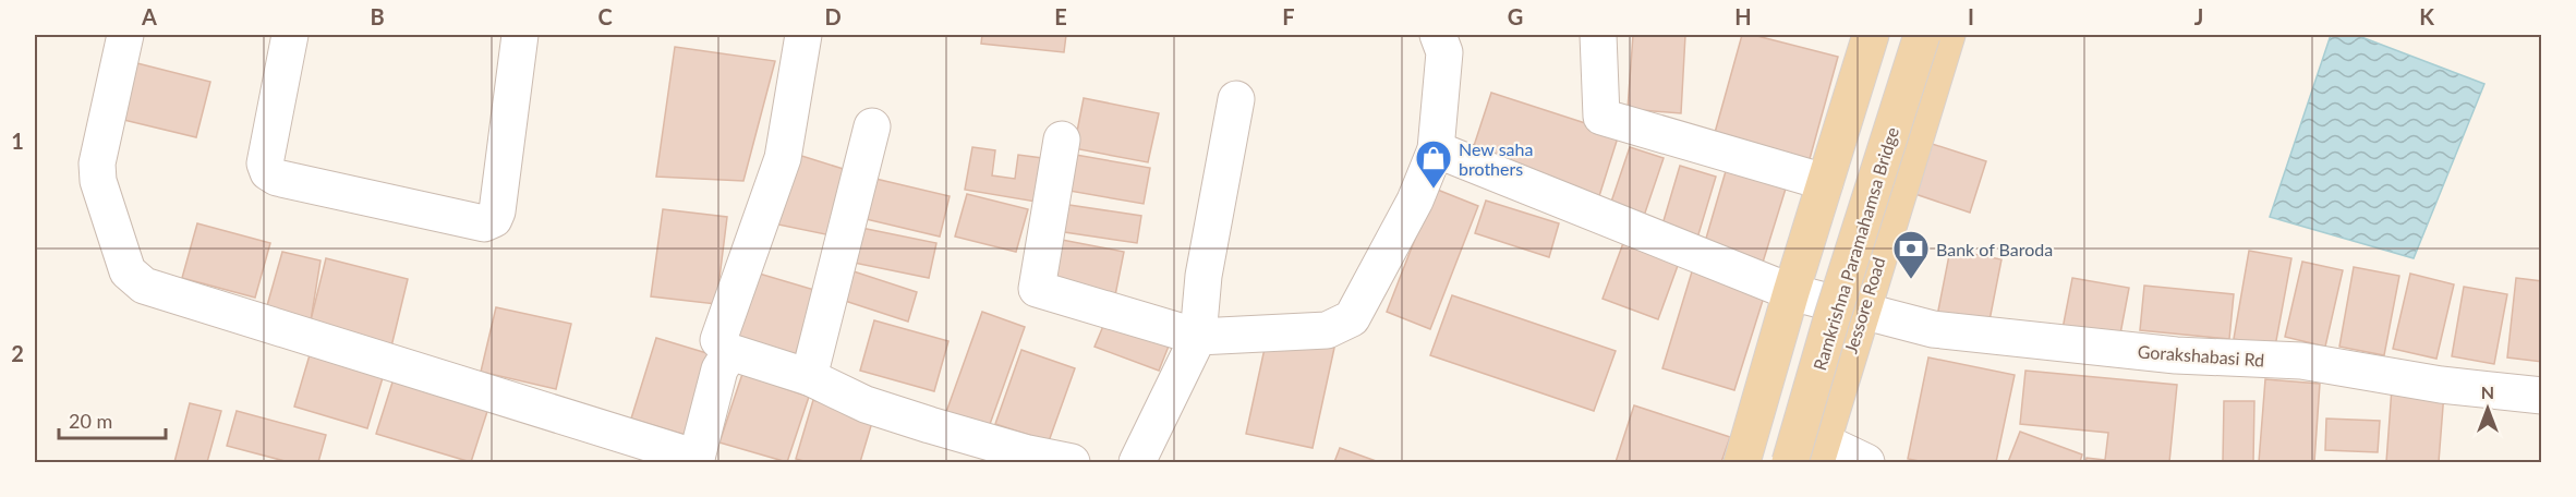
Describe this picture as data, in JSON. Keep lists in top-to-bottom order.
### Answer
{
  "streets": {
    "main road": ["Ramkrishna Paramahamsa Bridge", "Jessore Road"],
    "street": ["Gorakshabasi Rd"]
  },
  "crossings": [
    ["Jessore Road", "Gorakshabasi Rd"]
  ],
  "places": {
    "shop": ["New saha brothers"],
    "bank": ["Bank of Baroda"]
  },
  "scale_bar": "20 m",
  "north": "top",
  "grid": {
    "columns": [
      "A",
      "B",
      "C",
      "D",
      "E",
      "F",
      "G",
      "H",
      "I",
      "J",
      "K"
    ],
    "rows": ["1", "2"]
  }
}
